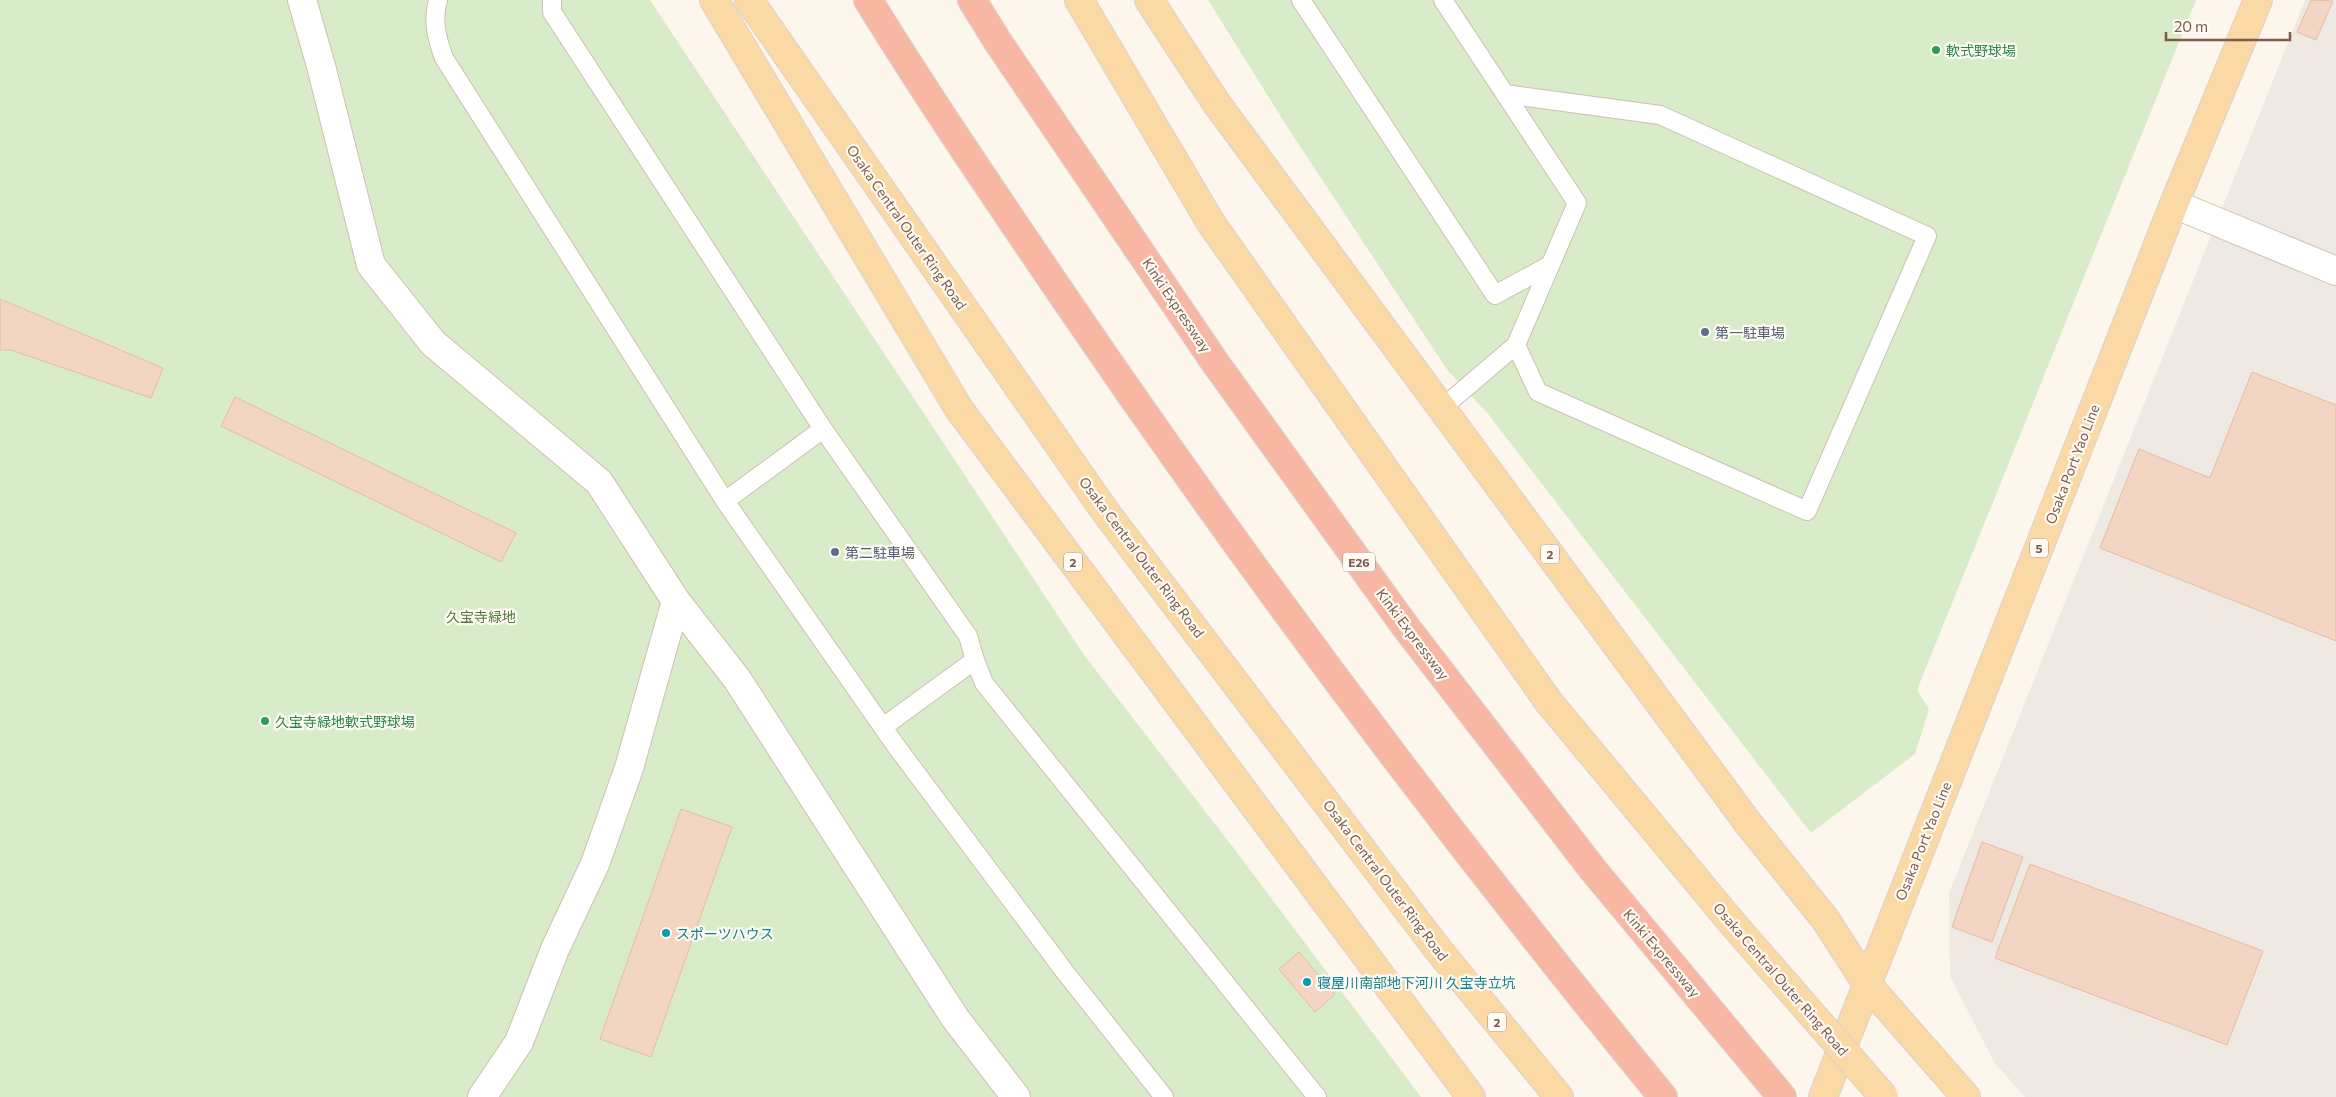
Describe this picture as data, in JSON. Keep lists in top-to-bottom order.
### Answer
{
  "streets": {
    "highway": ["Kinki Expressway", "E26"],
    "main road": [
      "Osaka Central Outer Ring Road",
      "Osaka Port Yao Line",
      "5",
      "2"
    ]
  },
  "crossings": [
    ["Osaka Port Yao Line", "2"]
  ],
  "parks": ["久宝寺緑地"],
  "places": [
    "軟式野球場",
    "第一駐車場",
    "第二駐車場",
    "久宝寺緑地軟式野球場",
    "スポーツハウス",
    "寝屋川南部地下河川 久宝寺立坑"
  ],
  "scale_bar": "20 m"
}
